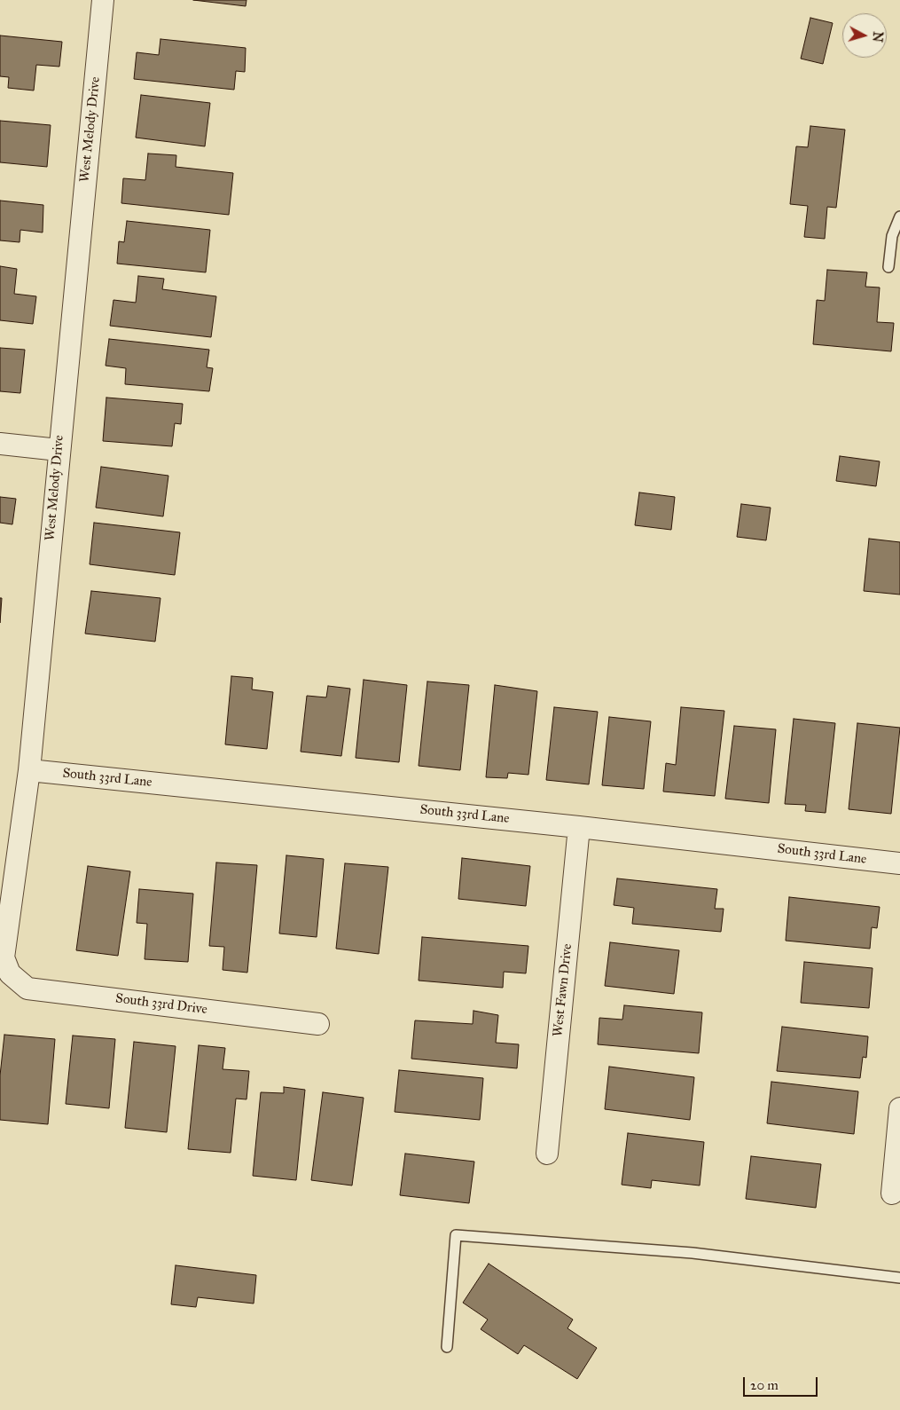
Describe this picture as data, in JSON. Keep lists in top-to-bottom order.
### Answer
{
  "streets": {
    "street": [
      "West Melody Drive",
      "South 33rd Lane",
      "West Fawn Drive",
      "South 33rd Drive"
    ]
  },
  "crossings": [
    ["West Melody Drive", "South 33rd Lane"],
    ["West Melody Drive", "South 33rd Drive"],
    ["South 33rd Lane", "West Fawn Drive"]
  ],
  "scale_bar": "20 m",
  "north": "right"
}
